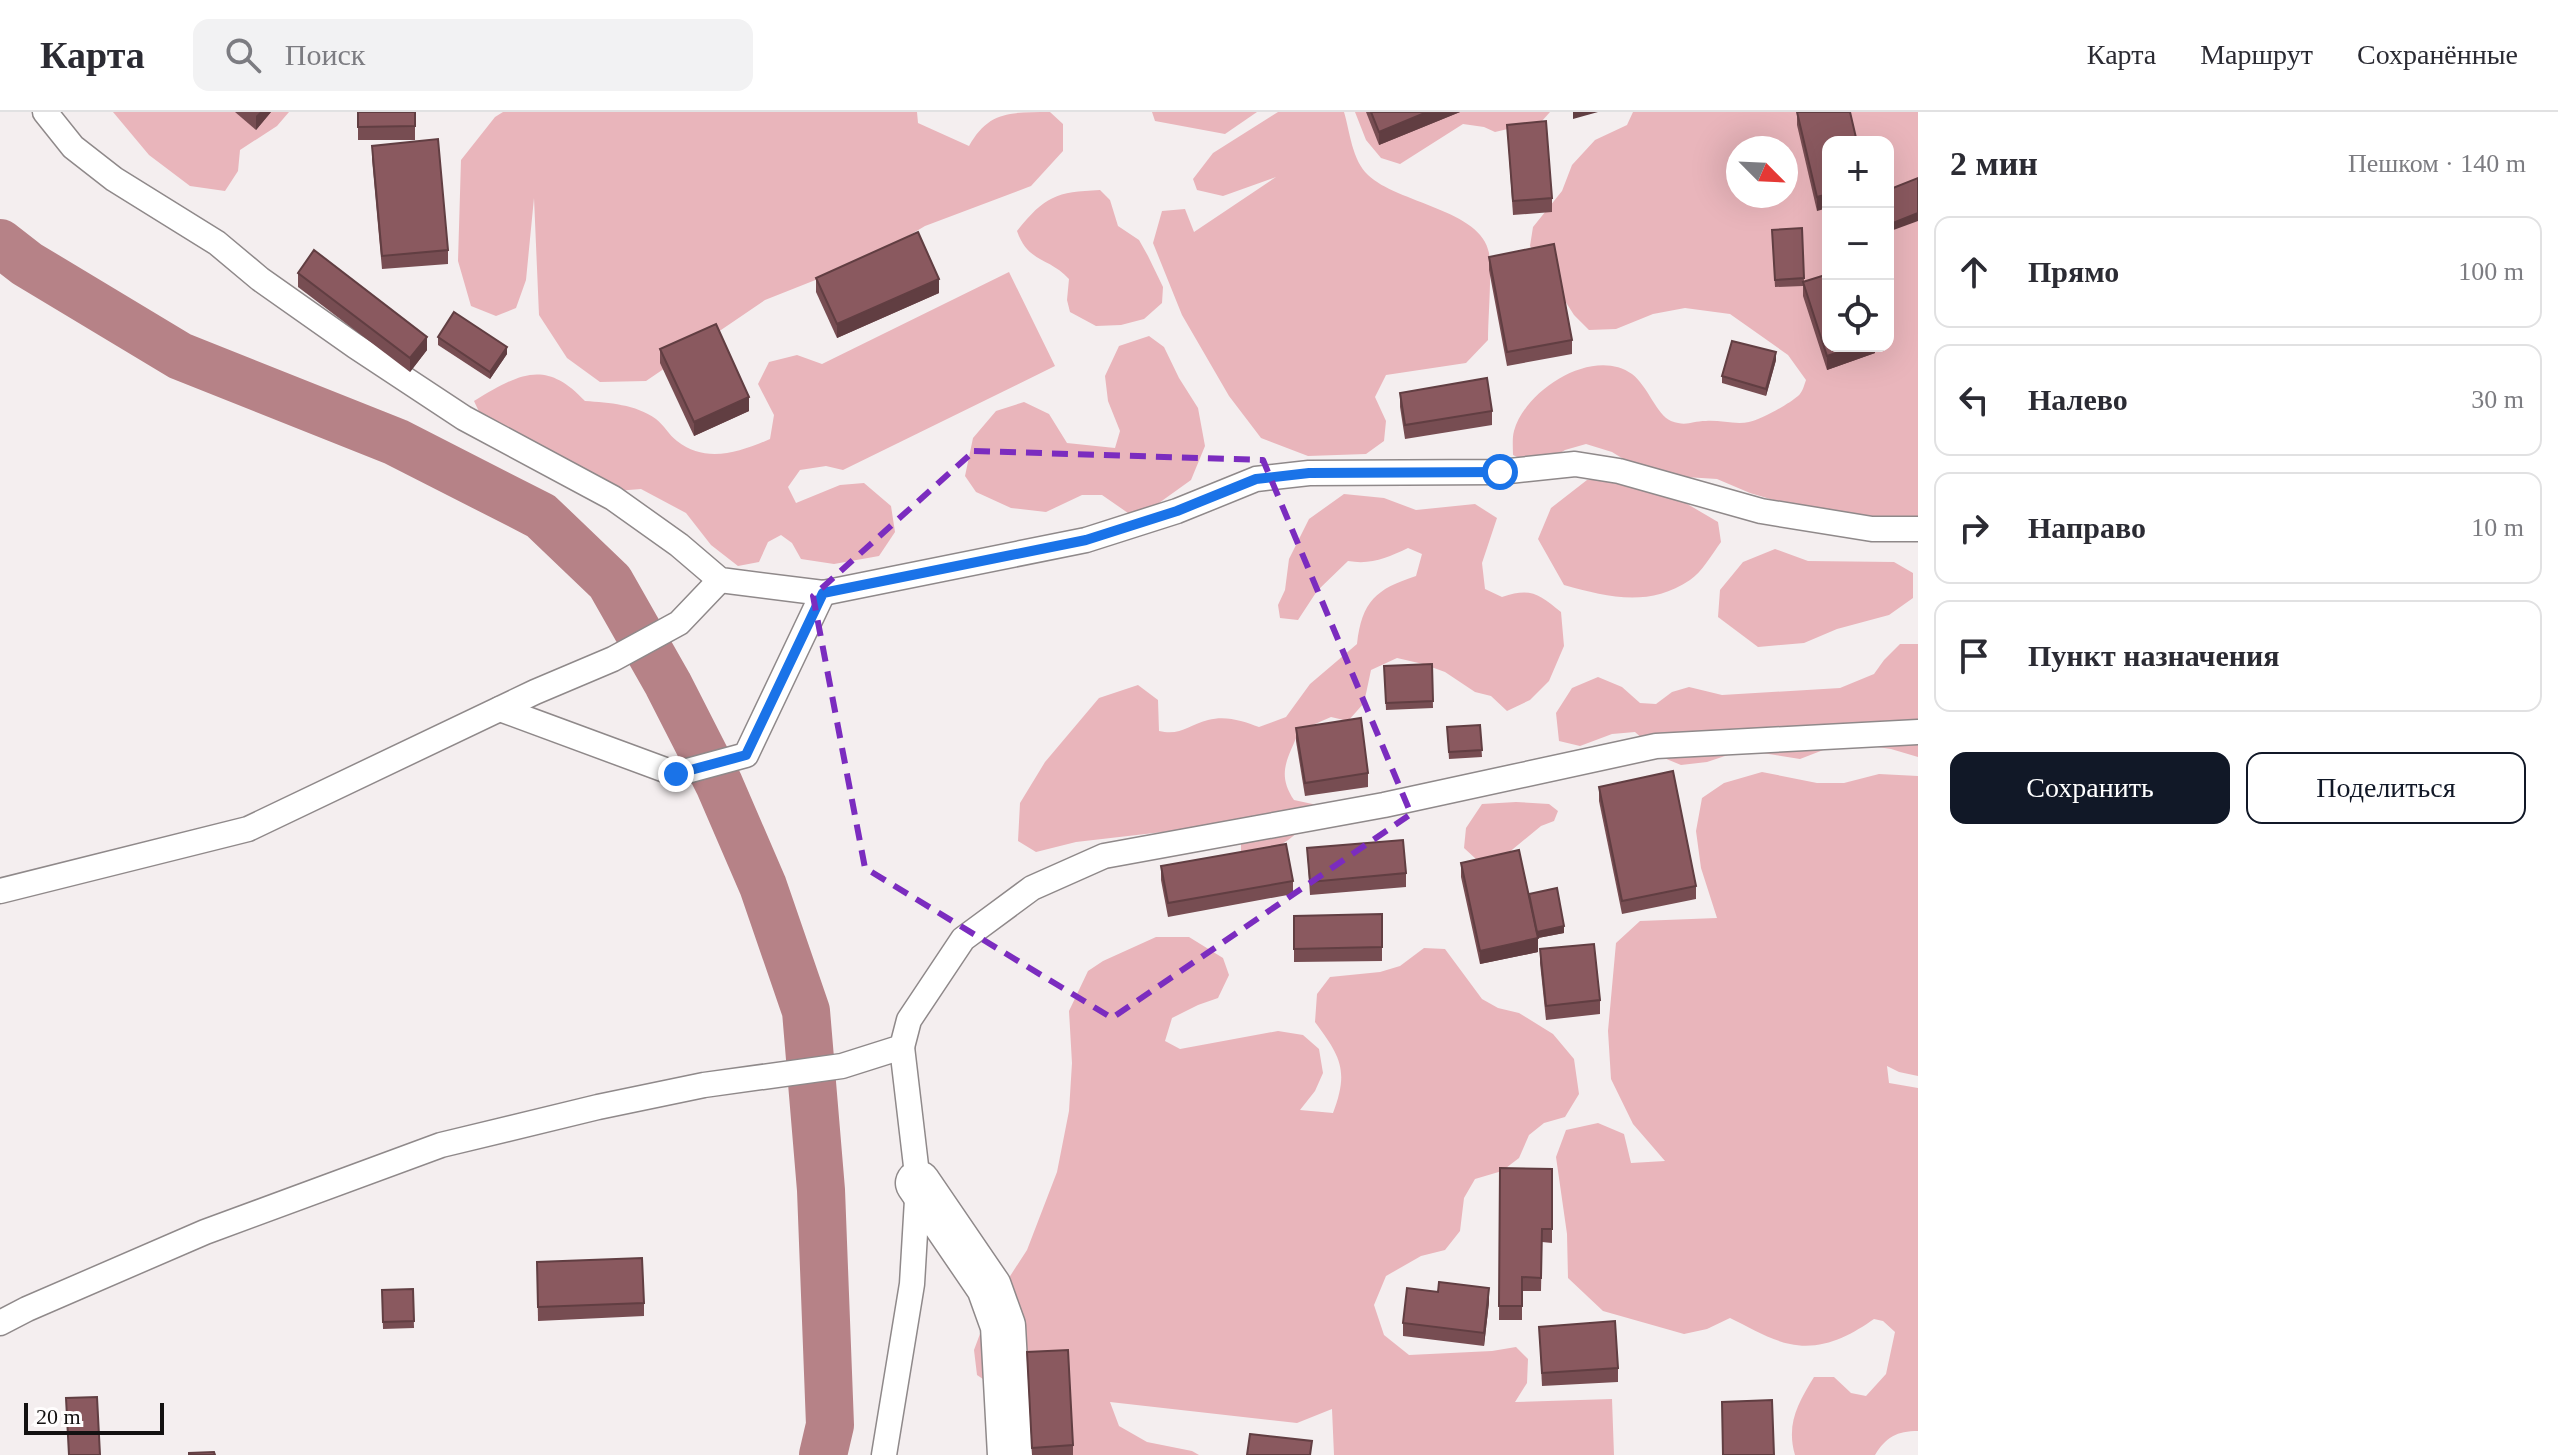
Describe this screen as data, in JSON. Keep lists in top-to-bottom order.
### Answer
{
  "scale_bar": "20 m",
  "north": "bottom right",
  "page": {
    "header": "Карта",
    "search": "Поиск",
    "nav": ["Карта", "Маршрут", "Сохранённые"],
    "heading": ["2 мин", "Пешком · 140 m"],
    "map_buttons": ["+", "−"],
    "list": [
      ["Прямо", "100 m"],
      ["Налево", "30 m"],
      ["Направо", "10 m"],
      "Пункт назначения"
    ],
    "buttons": ["Сохранить", "Поделиться"],
    "scale": "20 m"
  }
}
